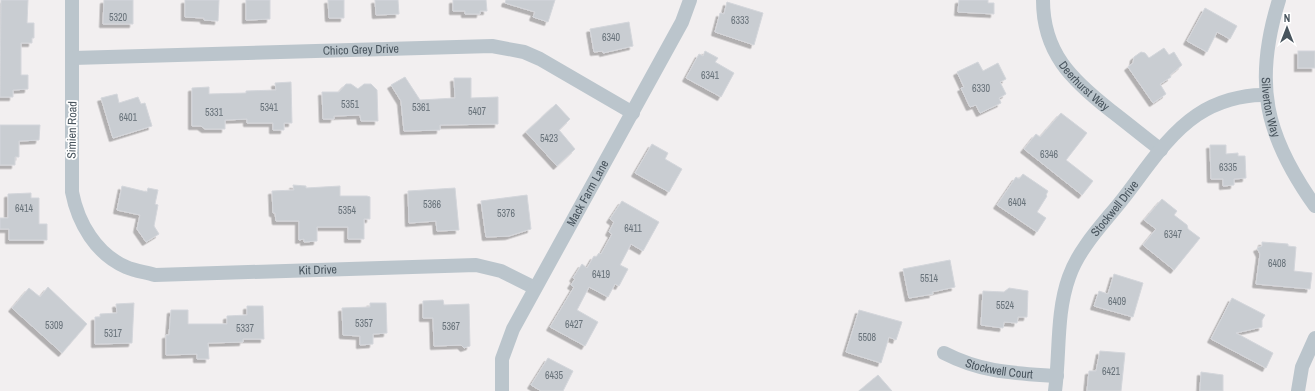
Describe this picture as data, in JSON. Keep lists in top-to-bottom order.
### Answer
{
  "streets": {
    "street": [
      "Chico Grey Drive",
      "Deerhurst Way",
      "Silverton Way",
      "Simien Road",
      "Mack Farm Lane",
      "Stockwell Drive",
      "Kit Drive",
      "Stockwell Court"
    ]
  },
  "crossings": [
    ["Chico Grey Drive", "Simien Road"],
    ["Chico Grey Drive", "Mack Farm Lane"],
    ["Deerhurst Way", "Stockwell Drive"],
    ["Silverton Way", "Stockwell Drive"],
    ["Simien Road", "Kit Drive"],
    ["Mack Farm Lane", "Kit Drive"],
    ["Stockwell Drive", "Stockwell Court"]
  ],
  "house_numbers": [
    "5320",
    "6333",
    "6340",
    "6341",
    "6330",
    "5351",
    "5341",
    "5361",
    "5407",
    "5331",
    "6401",
    "5423",
    "6346",
    "6335",
    "6404",
    "5366",
    "6414",
    "5354",
    "5376",
    "6411",
    "6347",
    "6408",
    "6419",
    "5514",
    "6409",
    "5524",
    "5357",
    "6427",
    "5309",
    "5367",
    "5337",
    "5317",
    "5508",
    "6421",
    "6435"
  ],
  "north": "top"
}
